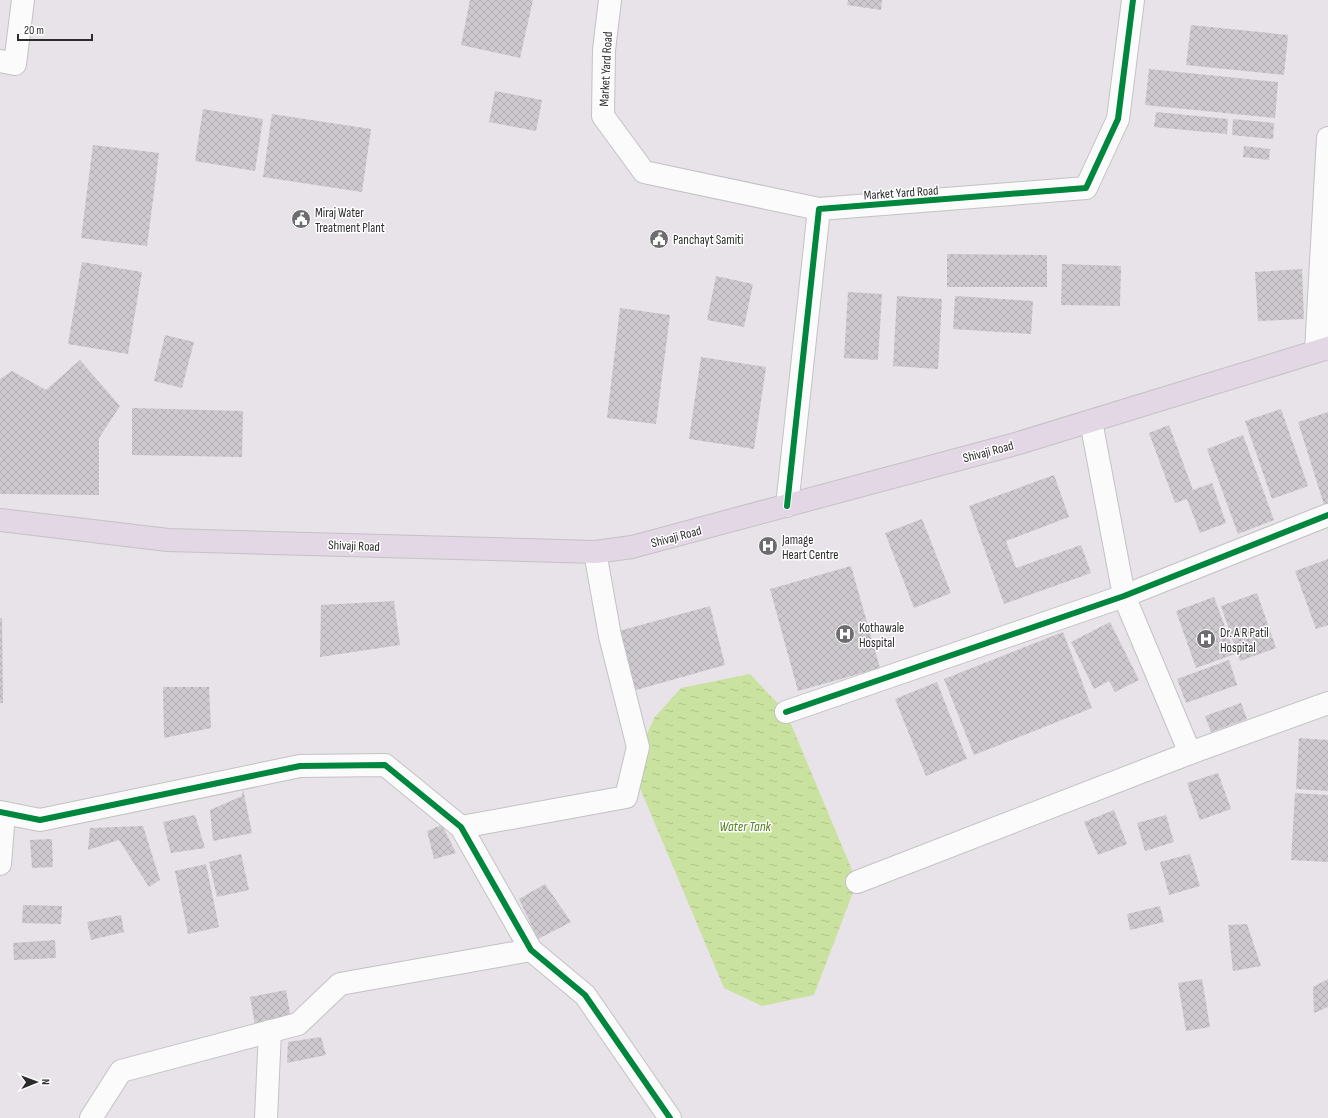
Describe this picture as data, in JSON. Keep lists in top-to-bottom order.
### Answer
{
  "streets": {
    "main road": ["Shivaji Road"],
    "street": ["Market Yard Road"]
  },
  "water": ["Water Tank"],
  "places": {
    "public building": ["Miraj Water Treatment Plant", "Panchayt Samiti"],
    "hospital": ["Jamage Heart Centre", "Kothawale Hospital", "Dr. A R Patil Hospital"]
  },
  "scale_bar": "20 m",
  "north": "right"
}
